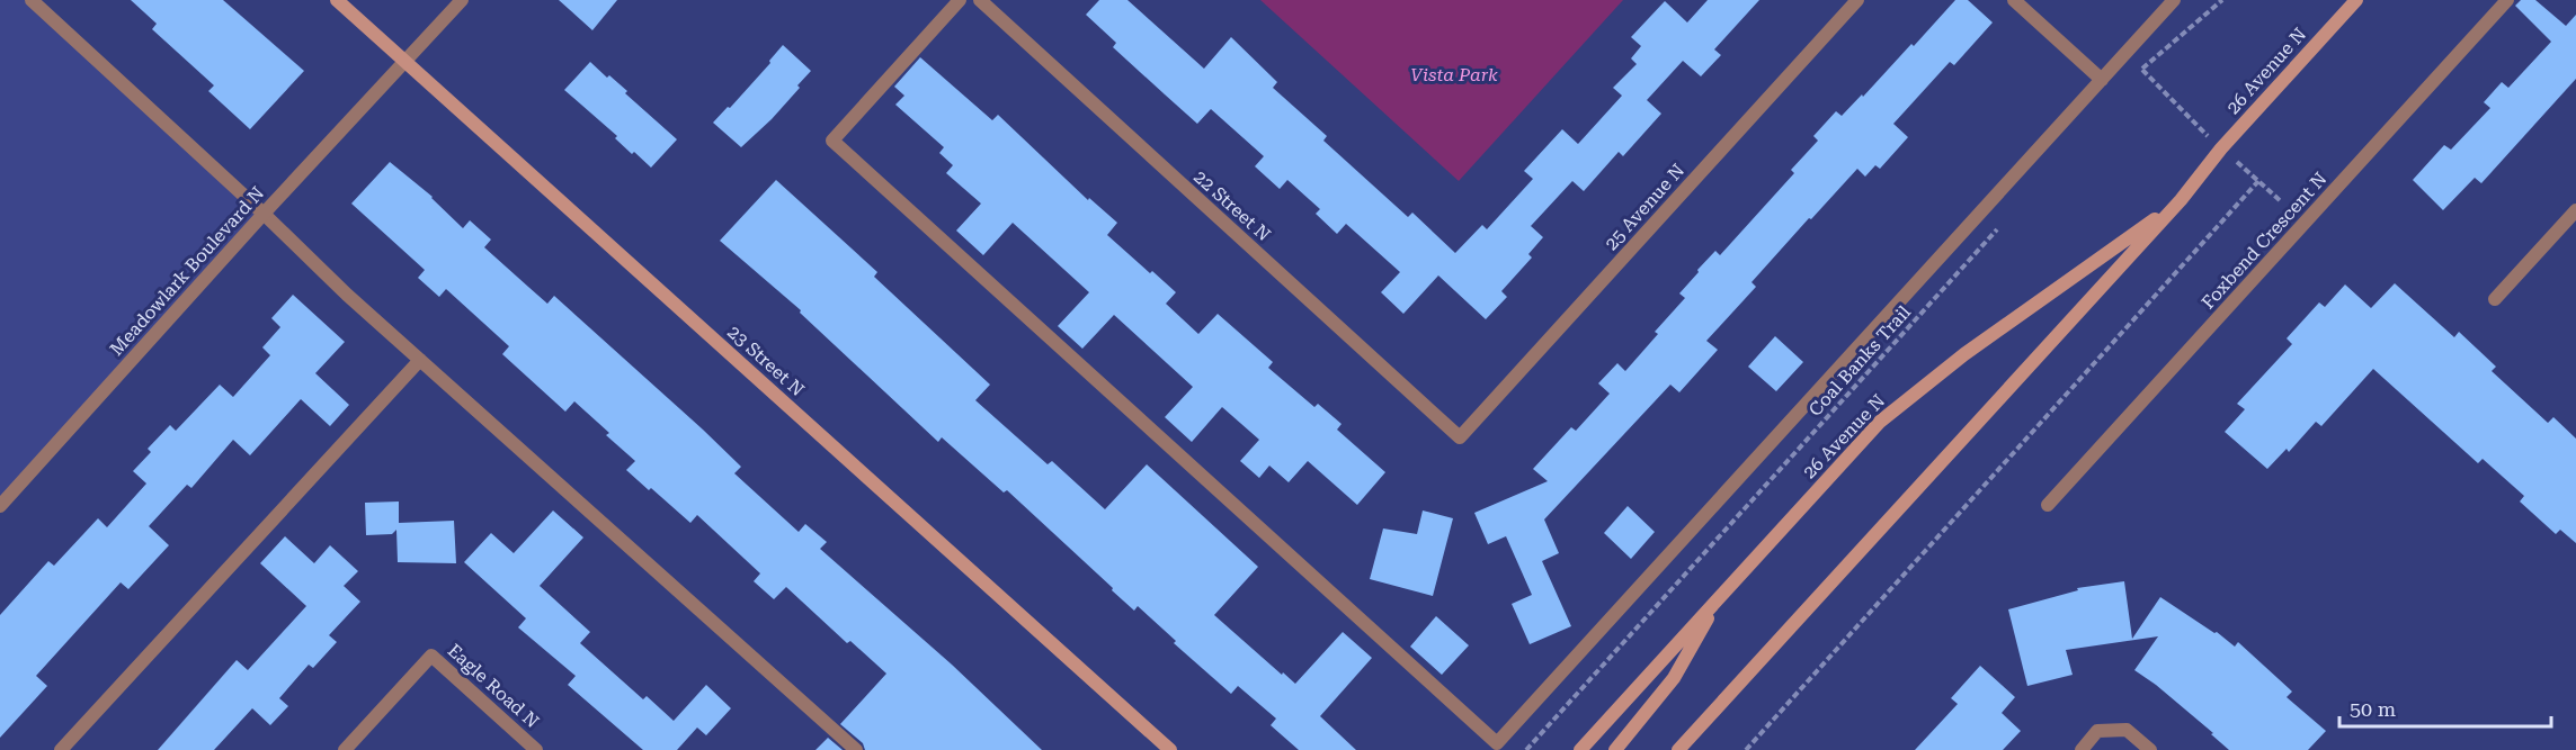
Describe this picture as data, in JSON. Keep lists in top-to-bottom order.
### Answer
{
  "streets": {
    "main road": ["26 Avenue N", "23 Street N"],
    "street": [
      "22 Street N",
      "25 Avenue N",
      "Foxbend Crescent N",
      "Meadowlark Boulevard N",
      "Eagle Road N"
    ],
    "path": ["Coal Banks Trail"]
  },
  "crossings": [
    ["22 Street N", "25 Avenue N"],
    ["Meadowlark Boulevard N", "23 Street N"]
  ],
  "parks": ["Vista Park"],
  "scale_bar": "50 m"
}
